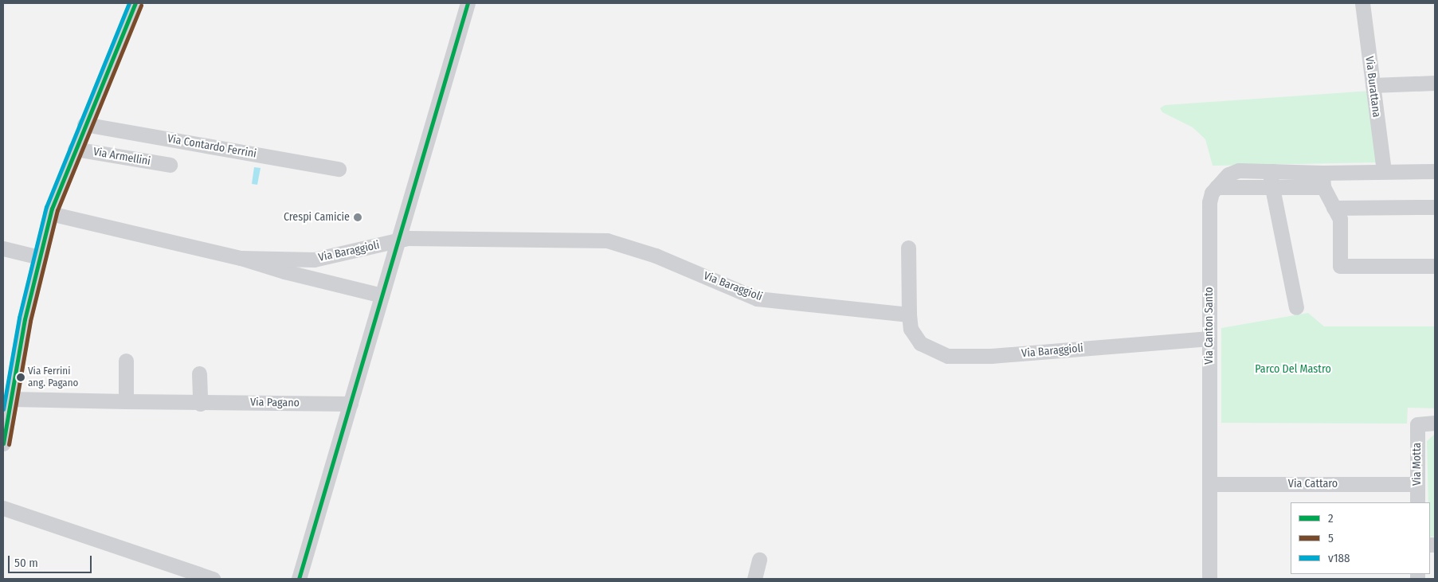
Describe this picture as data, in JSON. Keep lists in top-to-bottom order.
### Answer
{
  "streets": {
    "street": [
      "Via Burattana",
      "Via Contardo Ferrini",
      "Via Armellini",
      "Via Baraggioli",
      "Via Canton Santo",
      "Via Pagano",
      "Via Motta",
      "Via Cattaro"
    ]
  },
  "crossings": [
    ["Via Baraggioli", "Via Canton Santo"],
    ["Via Canton Santo", "Via Cattaro"],
    ["Via Motta", "Via Cattaro"]
  ],
  "parks": ["Parco Del Mastro"],
  "places": ["Crespi Camicie", "Via Ferrini ang. Pagano"],
  "lines": ["transit line 2", "transit line v188", "transit line 5"],
  "legend": ["2", "5", "v188"],
  "scale_bar": "50 m"
}
